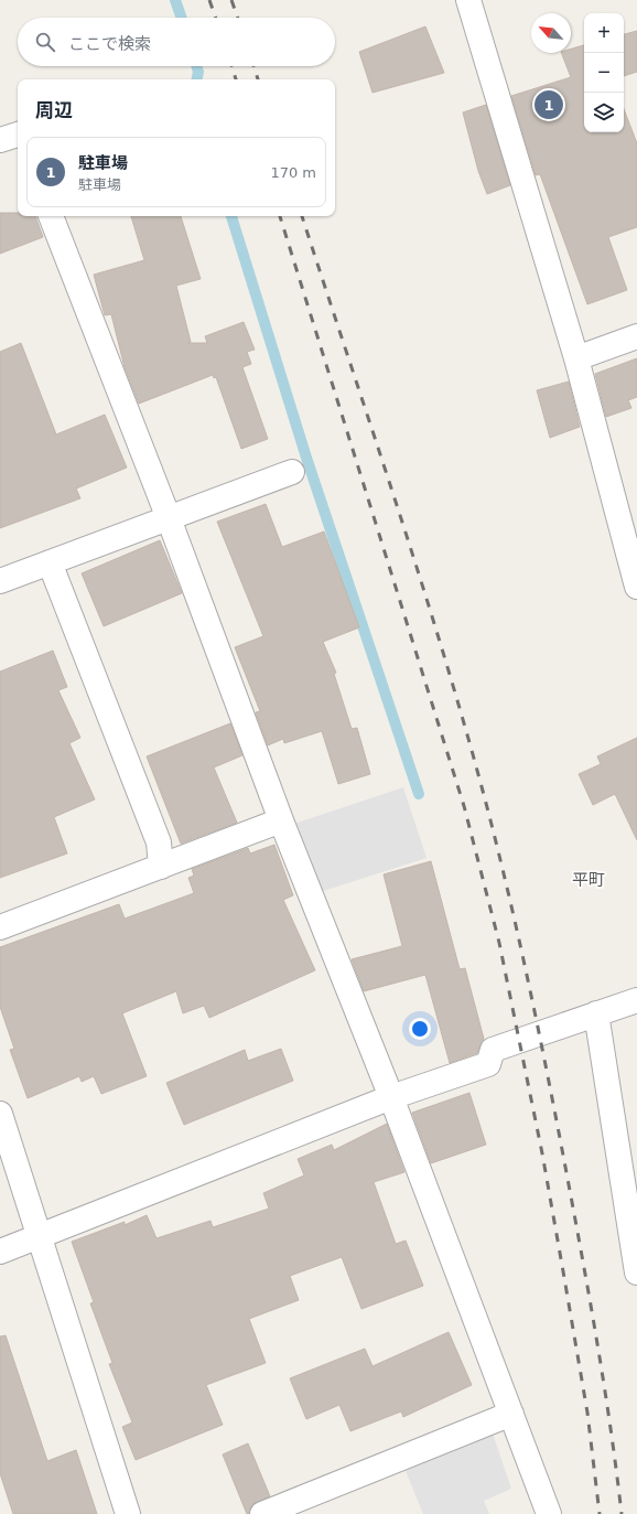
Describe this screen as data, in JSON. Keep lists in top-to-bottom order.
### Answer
{
  "districts": ["平町"],
  "north": "top left",
  "page": {
    "map_buttons": ["+", "−"],
    "search": "ここで検索",
    "heading": "周辺",
    "pins": "1",
    "list": [
      {
        "mark": "1",
        "name": "駐車場",
        "note": "駐車場",
        "value": "170 m"
      }
    ]
  }
}
